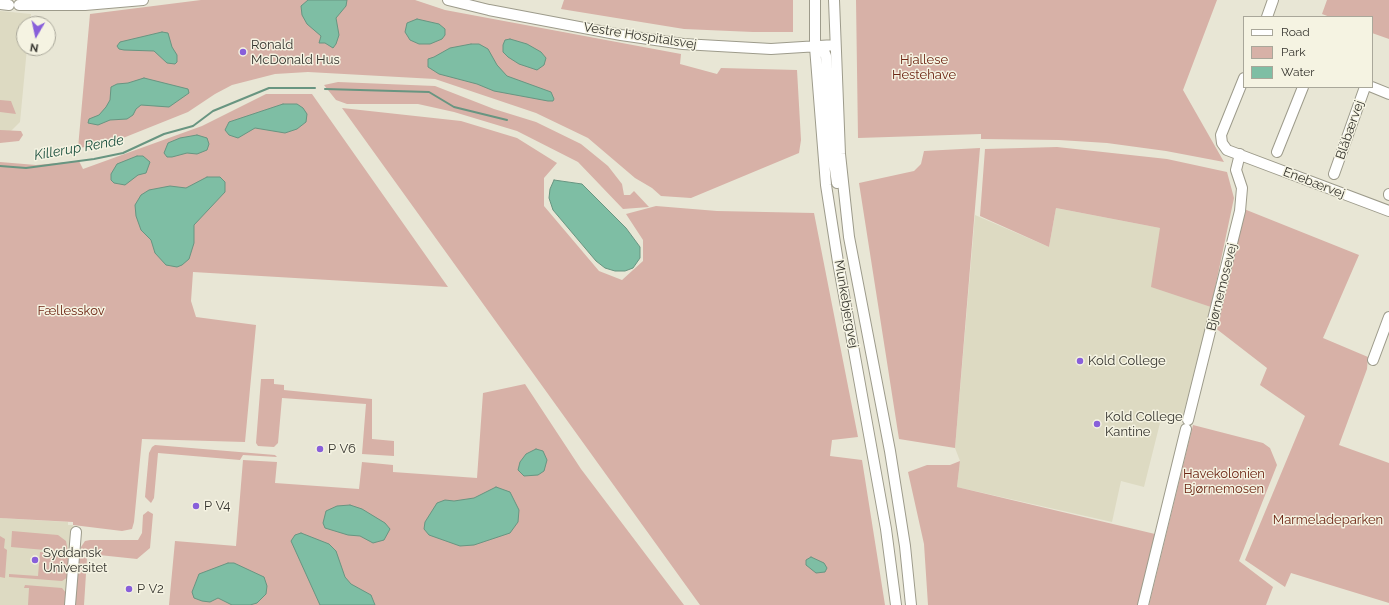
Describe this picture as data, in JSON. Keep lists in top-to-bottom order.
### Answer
{
  "streets": {
    "street": [
      "Vestre Hospitalsvej",
      "Blåbærvej",
      "Enebærvej",
      "Bjørnemosevej",
      "Munkebjergvej"
    ]
  },
  "crossings": [
    ["Vestre Hospitalsvej", "Munkebjergvej"],
    ["Enebærvej", "Bjørnemosevej"]
  ],
  "water": ["Killerup Rende"],
  "parks": [
    "Hjallese Hestehave",
    "Fællesskov",
    "Havekolonien Bjørnemosen",
    "Marmeladeparken"
  ],
  "places": [
    "Ronald McDonald Hus",
    "Kold College",
    "Kold College Kantine",
    "P V6",
    "P V4",
    "Syddansk Universitet",
    "P V2"
  ],
  "legend": ["Road", "Park", "Water"],
  "north": "bottom"
}
